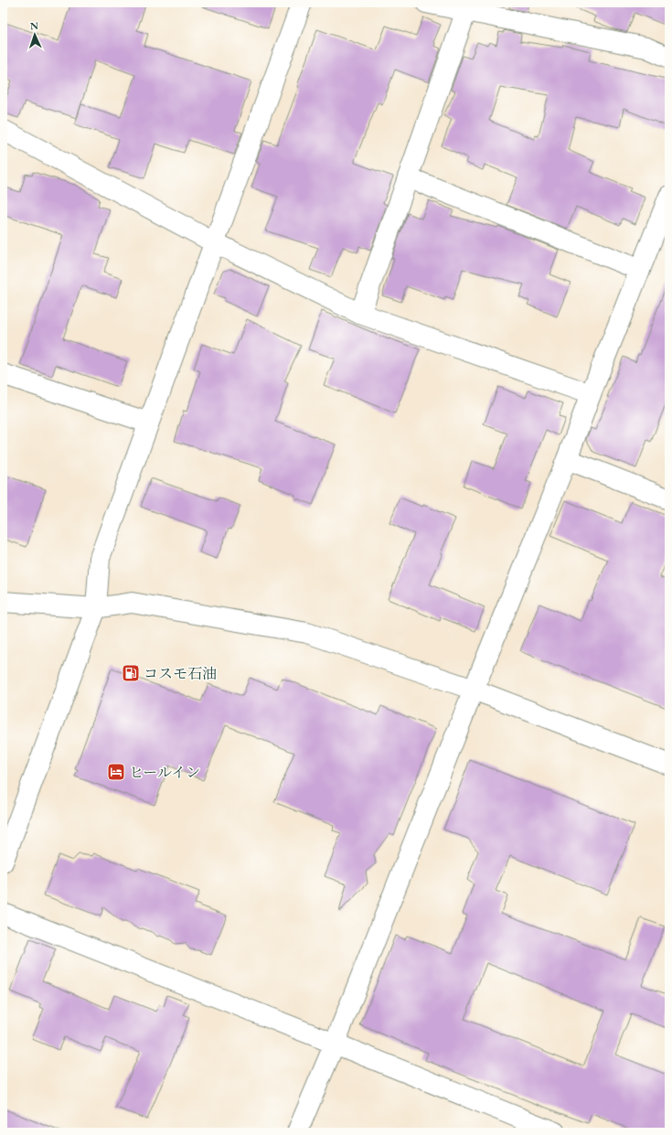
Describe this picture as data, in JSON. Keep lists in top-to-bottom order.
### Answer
{
  "places": {
    "fuel station": ["コスモ石油"],
    "hotel": ["ヒールイン"]
  },
  "north": "top"
}
